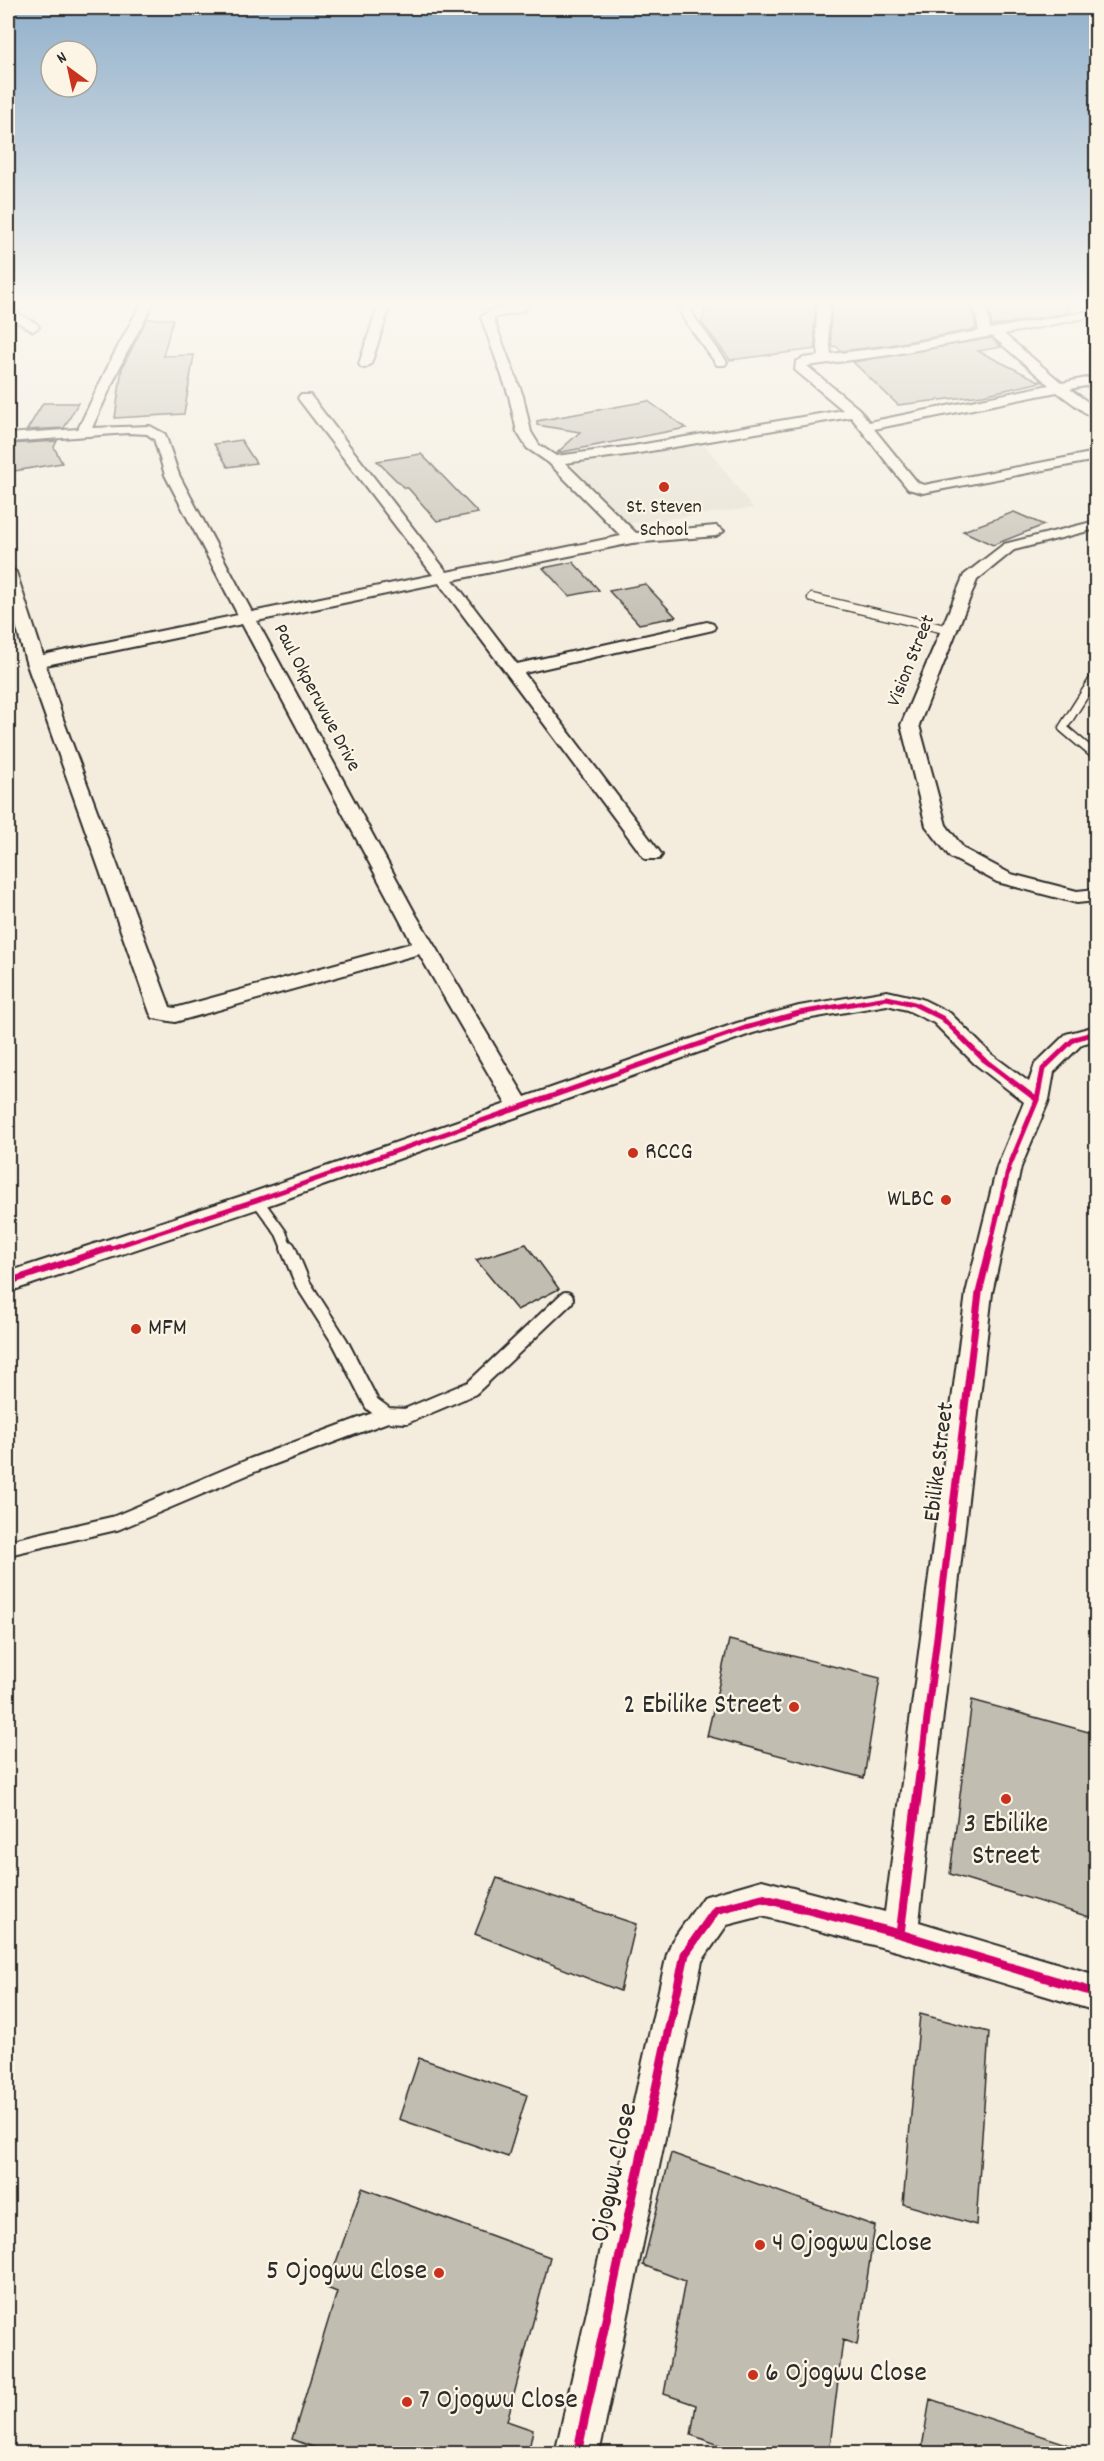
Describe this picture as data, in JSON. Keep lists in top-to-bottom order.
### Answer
{
  "streets": {
    "street": [
      "Vision Street",
      "Paul Okperuvwe Drive",
      "Ebilike Street",
      "Ojogwu Close"
    ]
  },
  "crossings": [
    ["Ebilike Street", "Ojogwu Close"]
  ],
  "places": [
    "St. Steven School",
    "RCCG",
    "WLBC",
    "MFM",
    "2 Ebilike Street",
    "3 Ebilike Street",
    "4 Ojogwu Close",
    "5 Ojogwu Close",
    "6 Ojogwu Close",
    "7 Ojogwu Close"
  ],
  "north": "top left"
}
